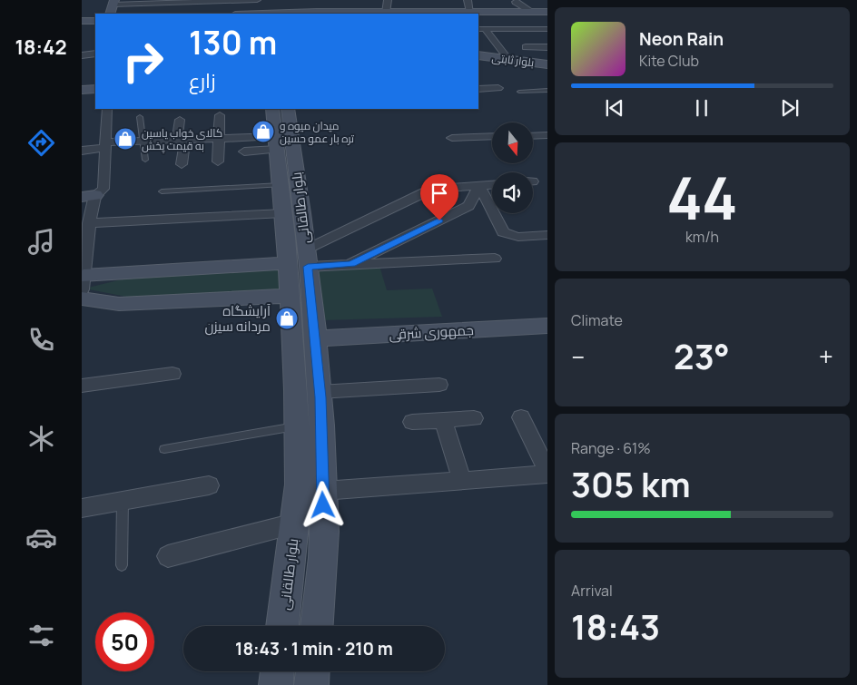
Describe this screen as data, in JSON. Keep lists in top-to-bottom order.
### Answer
{
  "streets": {
    "main road": ["بلوار ثابتی", "بلوار طالقانی", "جمهوری شرقی"]
  },
  "crossings": [
    ["بلوار طالقانی", "جمهوری شرقی"]
  ],
  "places": {
    "shop": ["میدان میوه و تره بار عمو حسین", "کالای خواب یاسین به قیمت پخش", "آرایشگاه مردانه سیزن"]
  },
  "north": "bottom",
  "page": {
    "tabs": "18:42",
    "turn": ["130 m", "زارع"],
    "song": ["Neon Rain", "Kite Club"],
    "tile": [
      ["44", "km/h"],
      "Climate",
      ["Range · 61%", "305 km"],
      ["Arrival", "18:43"]
    ],
    "heat": ["−", "23°", "+"],
    "limit": "50",
    "trip": "18:43 · 1 min · 210 m"
  }
}
